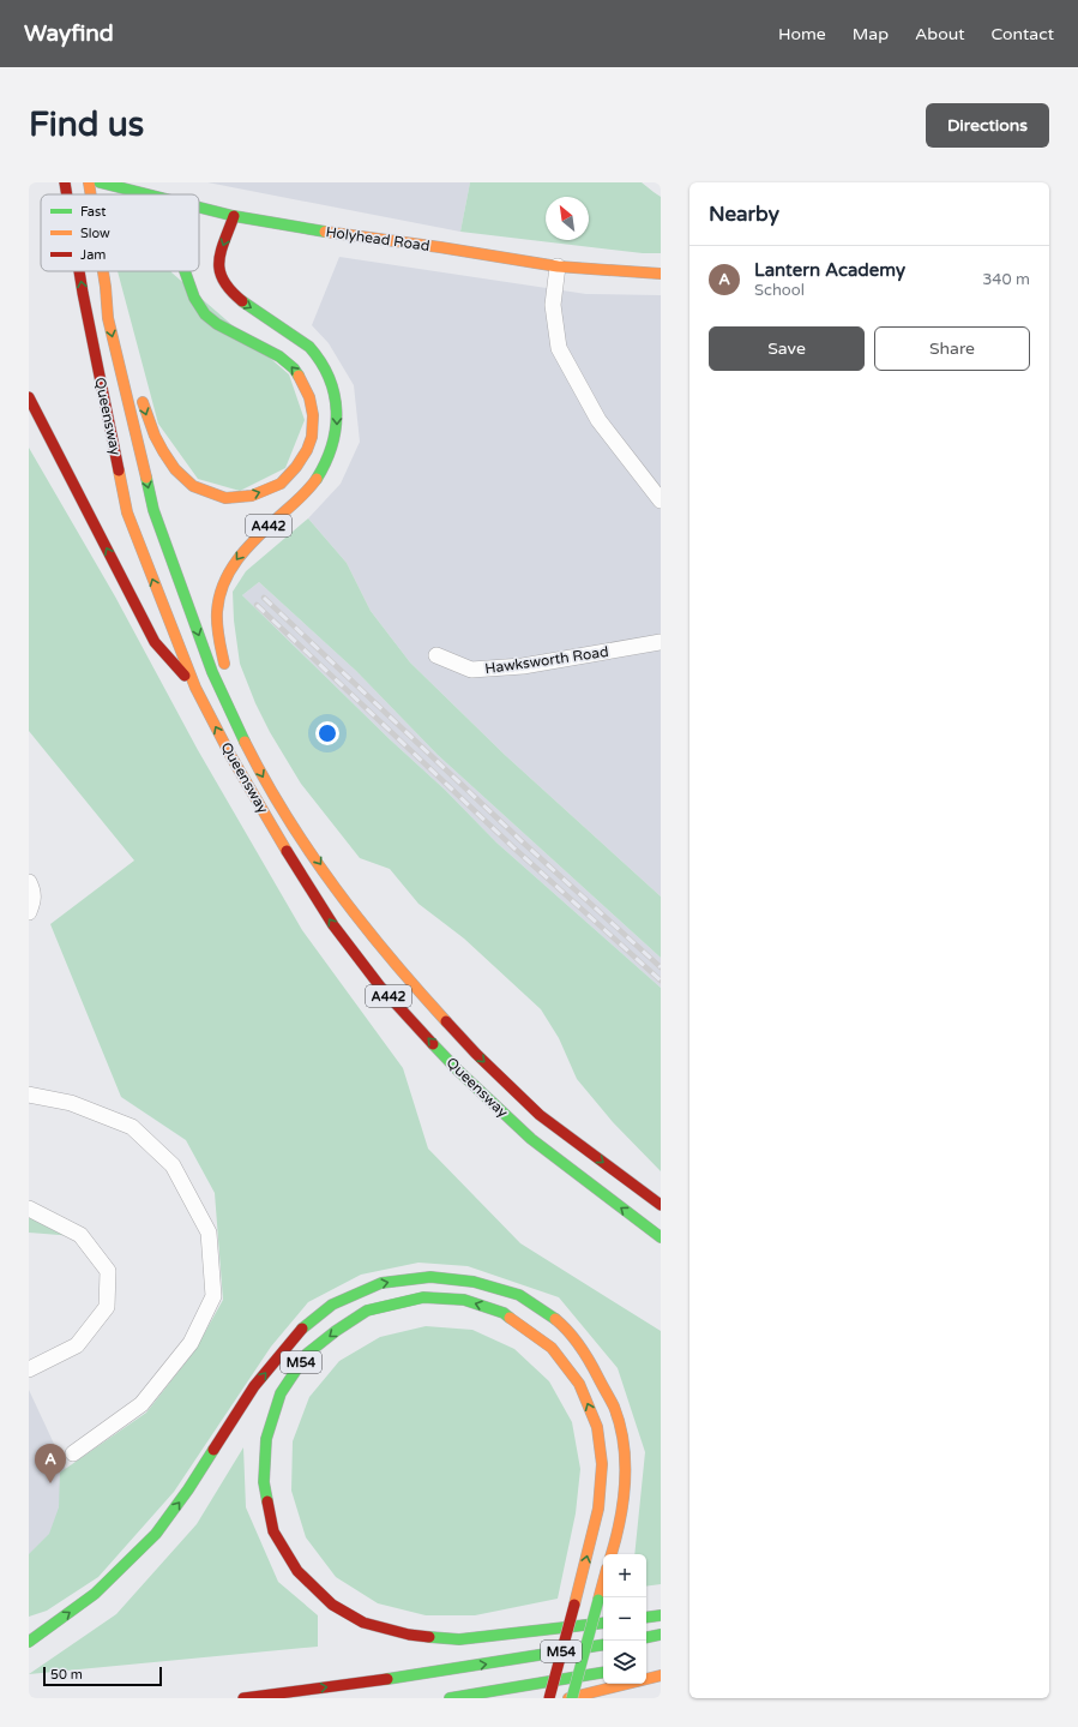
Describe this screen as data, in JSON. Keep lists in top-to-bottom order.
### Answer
{
  "streets": {
    "main road": [
      "Holyhead Road",
      "Queensway",
      "A442",
      "M54"
    ],
    "street": ["Hawksworth Road"]
  },
  "crossings": [
    ["Holyhead Road", "A442"],
    ["Queensway", "A442"]
  ],
  "legend": ["Fast", "Slow", "Jam"],
  "scale_bar": "50 m",
  "north": "top left",
  "page": {
    "header": "Wayfind",
    "nav": [
      "Home",
      "Map",
      "About",
      "Contact"
    ],
    "buttons": [
      "Directions",
      ["Save", "Share"]
    ],
    "title": "Find us",
    "heading": "Nearby",
    "list": [
      {
        "mark": "A",
        "name": "Lantern Academy",
        "note": "School",
        "value": "340 m"
      }
    ],
    "pins": "A",
    "map_buttons": ["+", "−"],
    "scale": "50 m"
  }
}
